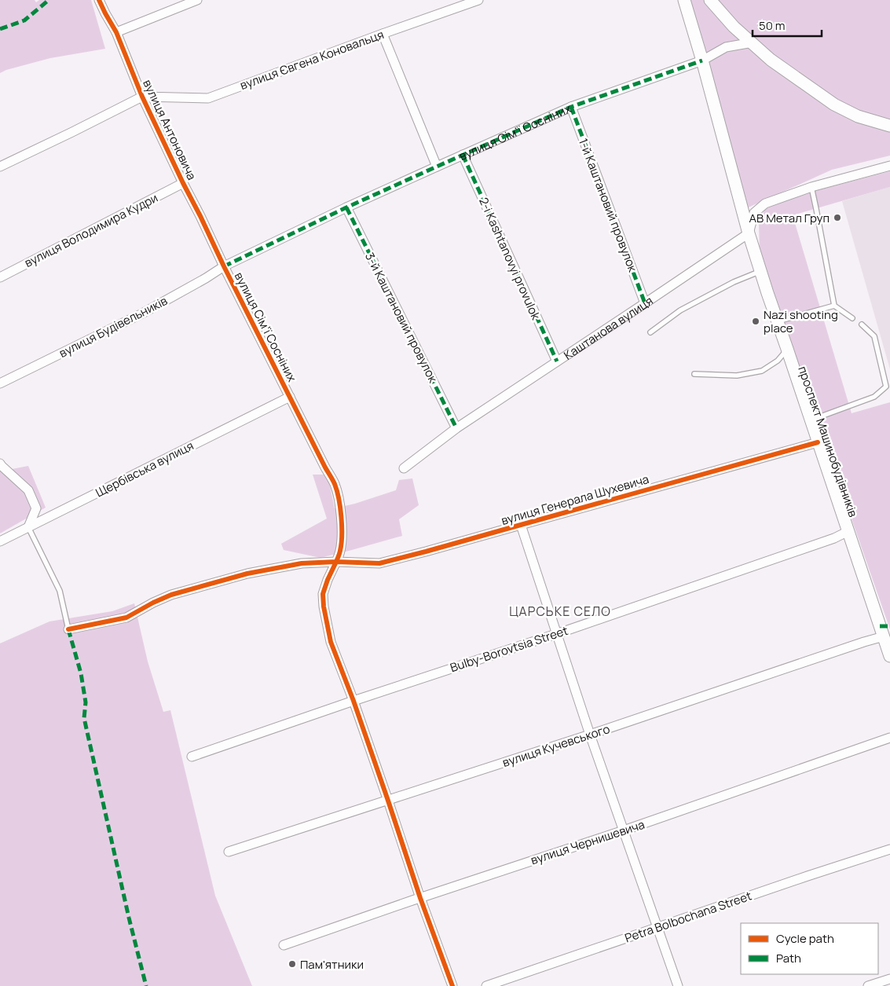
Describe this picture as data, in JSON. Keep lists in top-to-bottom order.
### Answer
{
  "streets": {
    "street": [
      "вулиця Євгена Коновальця",
      "вулиця Антоновича",
      "вулиця Сім’ї Сосніних",
      "1-й Каштановий провулок",
      "вулиця Володимира Кудри",
      "2-i Kashtanovyi provulok",
      "3-й Каштановий провулок",
      "вулиця Будівельників",
      "Каштанова вулиця",
      "проспект Машинобудівників",
      "Щербівська вулиця",
      "вулиця Генерала Шухевича",
      "Bulby-Borovtsia Street",
      "вулиця Кучевського",
      "вулиця Чернишевича",
      "Petra Bolbochana Street"
    ]
  },
  "crossings": [
    ["вулиця Євгена Коновальця", "вулиця Антоновича"],
    ["вулиця Антоновича", "вулиця Сім’ї Сосніних"],
    ["вулиця Антоновича", "вулиця Володимира Кудри"],
    ["вулиця Антоновича", "вулиця Будівельників"],
    ["вулиця Сім’ї Сосніних", "1-й Каштановий провулок"],
    ["вулиця Сім’ї Сосніних", "2-i Kashtanovyi provulok"],
    ["вулиця Сім’ї Сосніних", "3-й Каштановий провулок"],
    ["вулиця Сім’ї Сосніних", "вулиця Будівельників"],
    ["вулиця Сім’ї Сосніних", "Щербівська вулиця"],
    ["1-й Каштановий провулок", "Каштанова вулиця"],
    ["2-i Kashtanovyi provulok", "Каштанова вулиця"],
    ["3-й Каштановий провулок", "Каштанова вулиця"],
    ["Каштанова вулиця", "проспект Машинобудівників"],
    ["проспект Машинобудівників", "вулиця Генерала Шухевича"],
    ["проспект Машинобудівників", "Bulby-Borovtsia Street"],
    ["проспект Машинобудівників", "вулиця Кучевського"]
  ],
  "districts": ["ЦАРСЬКЕ СЕЛО"],
  "places": ["АВ Метал Груп", "Nazi shooting place", "Пам'ятники"],
  "legend": ["Cycle path", "Path"],
  "scale_bar": "50 m"
}
